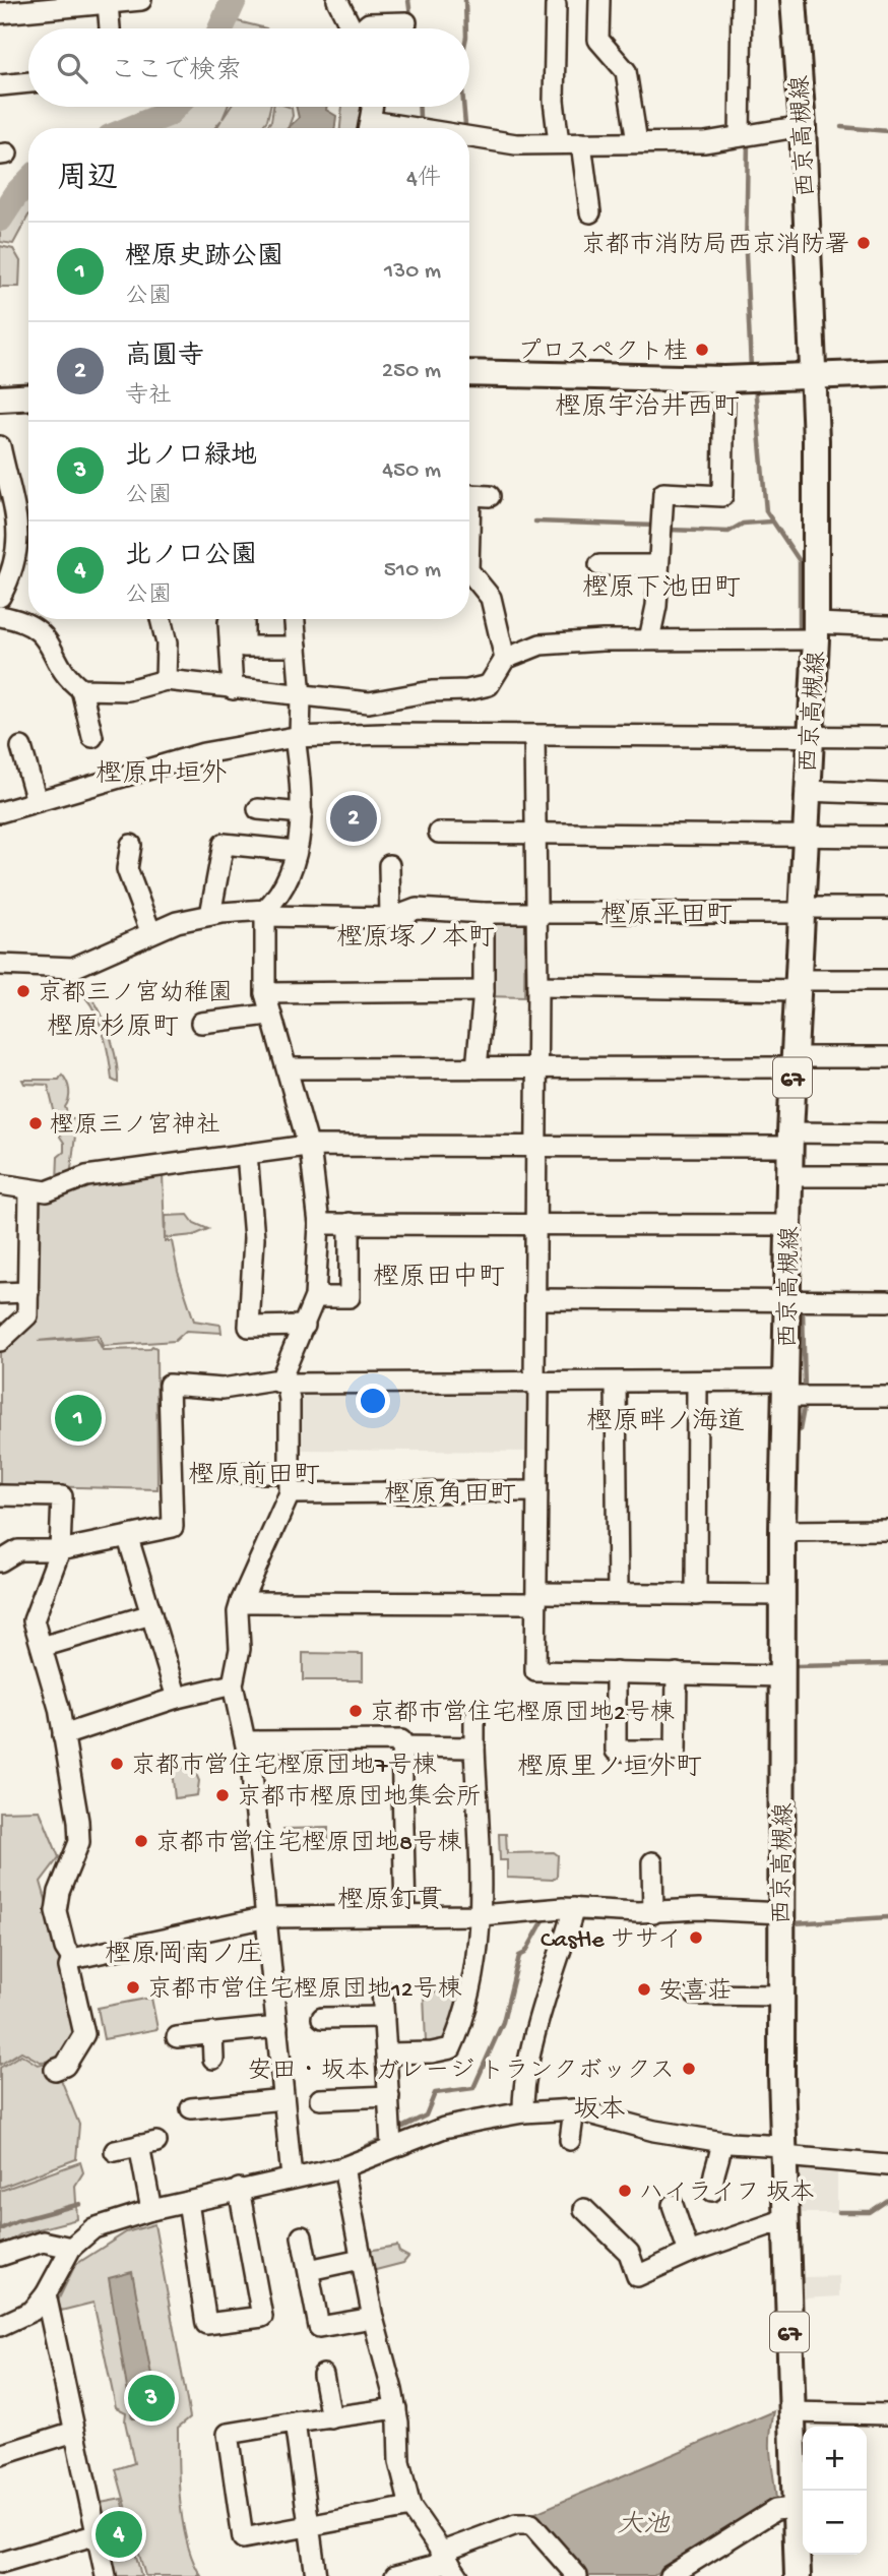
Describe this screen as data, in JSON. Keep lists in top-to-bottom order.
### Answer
{
  "streets": {
    "main road": ["西京高槻線", "67"]
  },
  "districts": [
    "樫原宇治井西町",
    "樫原下池田町",
    "樫原中垣外",
    "樫原平田町",
    "樫原塚ノ本町",
    "樫原杉原町",
    "樫原田中町",
    "樫原畔ノ海道",
    "樫原前田町",
    "樫原角田町",
    "樫原里ノ垣外町",
    "樫原釘貫",
    "樫原岡南ノ庄",
    "坂本"
  ],
  "water": ["大池"],
  "places": [
    "京都市消防局西京消防署",
    "プロスペクト桂",
    "京都三ノ宮幼稚園",
    "樫原三ノ宮神社",
    "京都市営住宅樫原団地2号棟",
    "京都市営住宅樫原団地7号棟",
    "京都市樫原団地集会所",
    "京都市営住宅樫原団地8号棟",
    "Castle ササイ",
    "京都市営住宅樫原団地12号棟",
    "安喜荘",
    "安田・坂本 ガレージ トランクボックス",
    "ハイライフ 坂本"
  ],
  "page": {
    "search": "ここで検索",
    "heading": ["周辺", "4件"],
    "list": [
      {
        "mark": "1",
        "name": "樫原史跡公園",
        "note": "公園",
        "value": "130 m"
      },
      {
        "mark": "2",
        "name": "高圓寺",
        "note": "寺社",
        "value": "250 m"
      },
      {
        "mark": "3",
        "name": "北ノ口緑地",
        "note": "公園",
        "value": "450 m"
      },
      {
        "mark": "4",
        "name": "北ノ口公園",
        "note": "公園",
        "value": "510 m"
      }
    ],
    "pins": [
      "2",
      "1",
      "3",
      "4"
    ],
    "map_buttons": ["+", "−"]
  }
}
